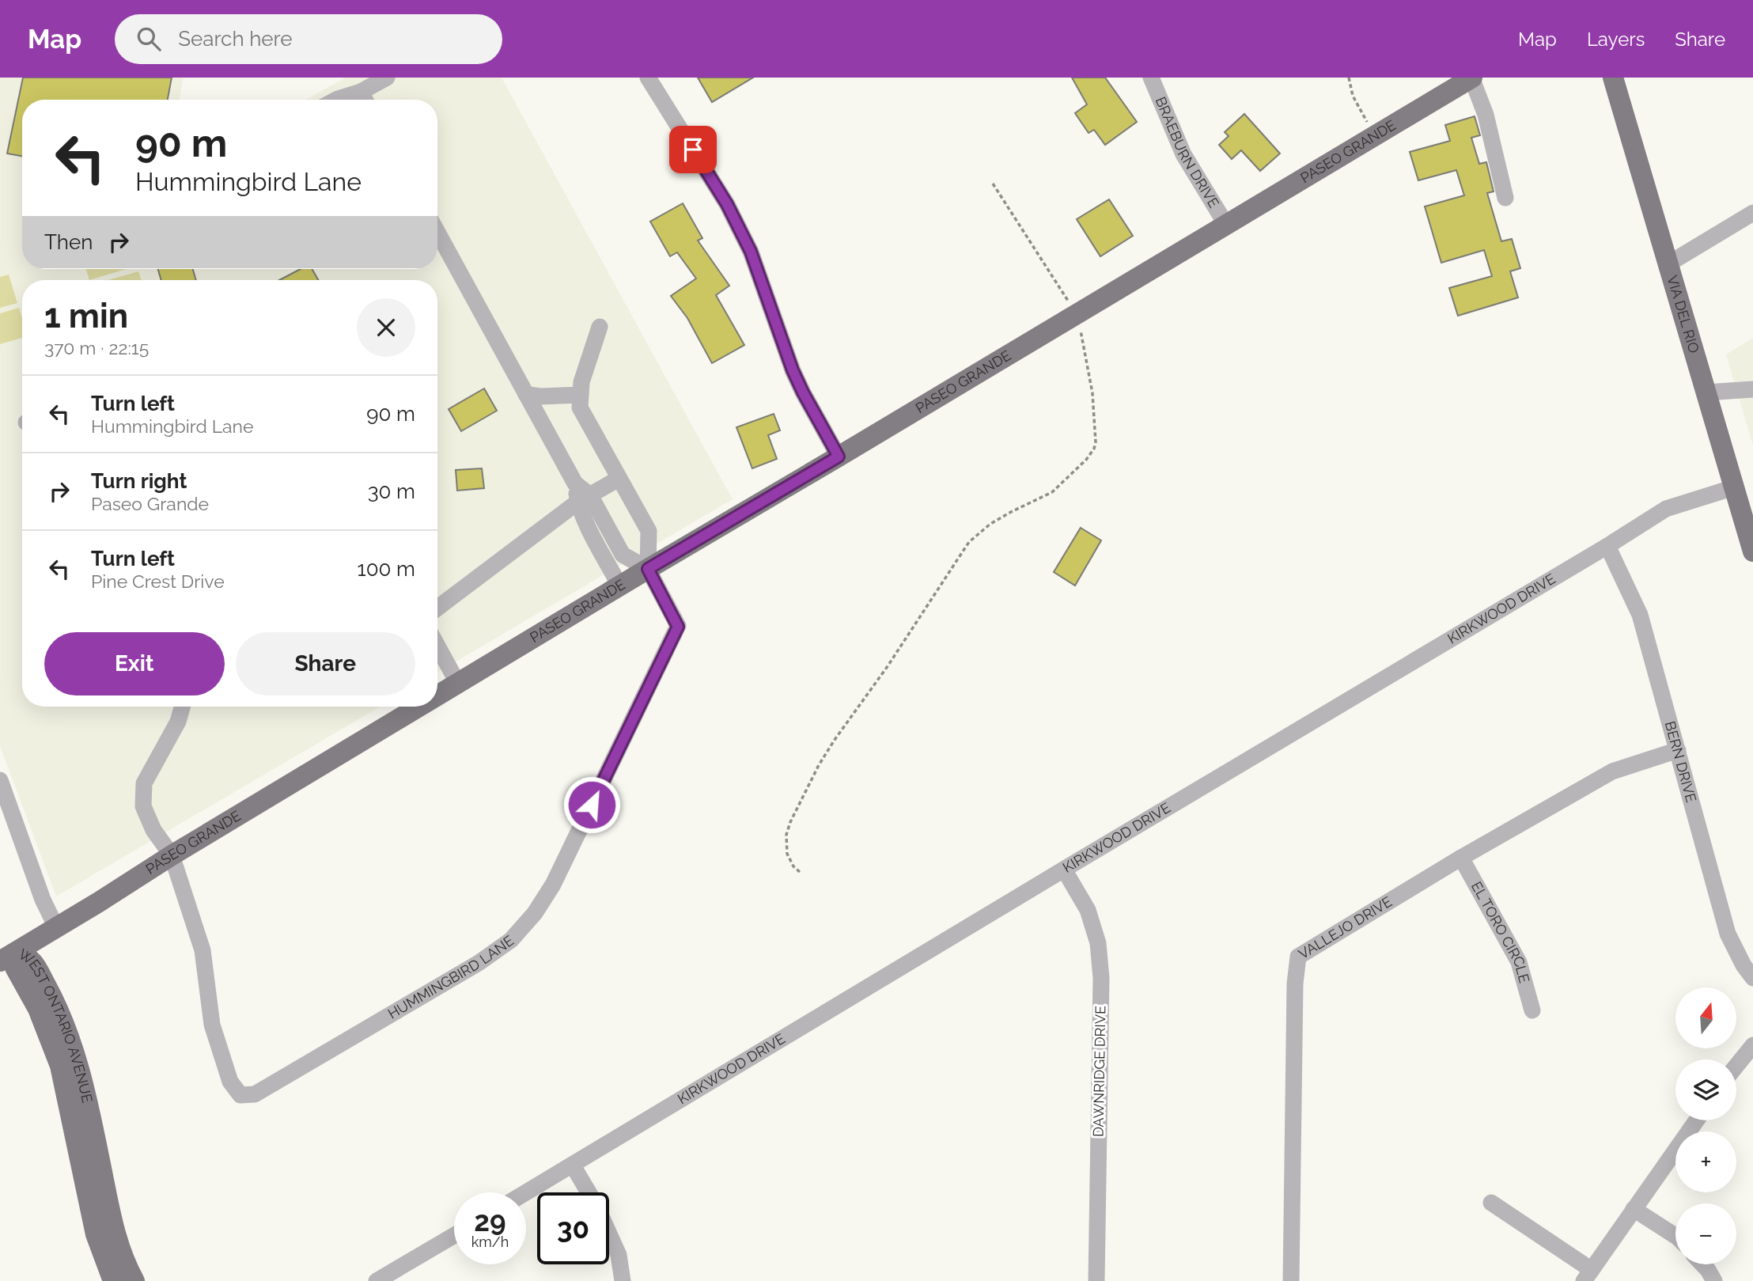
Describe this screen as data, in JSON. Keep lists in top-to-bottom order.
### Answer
{
  "streets": {
    "main road": ["PASEO GRANDE", "VIA DEL RIO", "WEST ONTARIO AVENUE"],
    "street": [
      "BRAEBURN DRIVE",
      "KIRKWOOD DRIVE",
      "BERN DRIVE",
      "VALLEJO DRIVE",
      "EL TORO CIRCLE",
      "HUMMINGBIRD LANE",
      "DAWNRIDGE DRIVE"
    ]
  },
  "crossings": [
    ["PASEO GRANDE", "BRAEBURN DRIVE"],
    ["PASEO GRANDE", "HUMMINGBIRD LANE"],
    ["PASEO GRANDE", "WEST ONTARIO AVENUE"],
    ["VIA DEL RIO", "KIRKWOOD DRIVE"],
    ["KIRKWOOD DRIVE", "BERN DRIVE"],
    ["KIRKWOOD DRIVE", "DAWNRIDGE DRIVE"],
    ["BERN DRIVE", "VALLEJO DRIVE"],
    ["VALLEJO DRIVE", "EL TORO CIRCLE"]
  ],
  "north": "top",
  "page": {
    "header": "Map",
    "search": "Search here",
    "nav": ["Map", "Layers", "Share"],
    "turn": ["90 m", "Hummingbird Lane"],
    "then": "Then",
    "heading": ["1 min", "370 m · 22:15"],
    "list": [
      {
        "name": "Turn left",
        "note": "Hummingbird Lane",
        "value": "90 m"
      },
      {
        "name": "Turn right",
        "note": "Paseo Grande",
        "value": "30 m"
      },
      {
        "name": "Turn left",
        "note": "Pine Crest Drive",
        "value": "100 m"
      }
    ],
    "buttons": ["Exit", "Share"],
    "map_buttons": ["+", "−"],
    "speed": "29 km/h",
    "limit": "30"
  }
}
